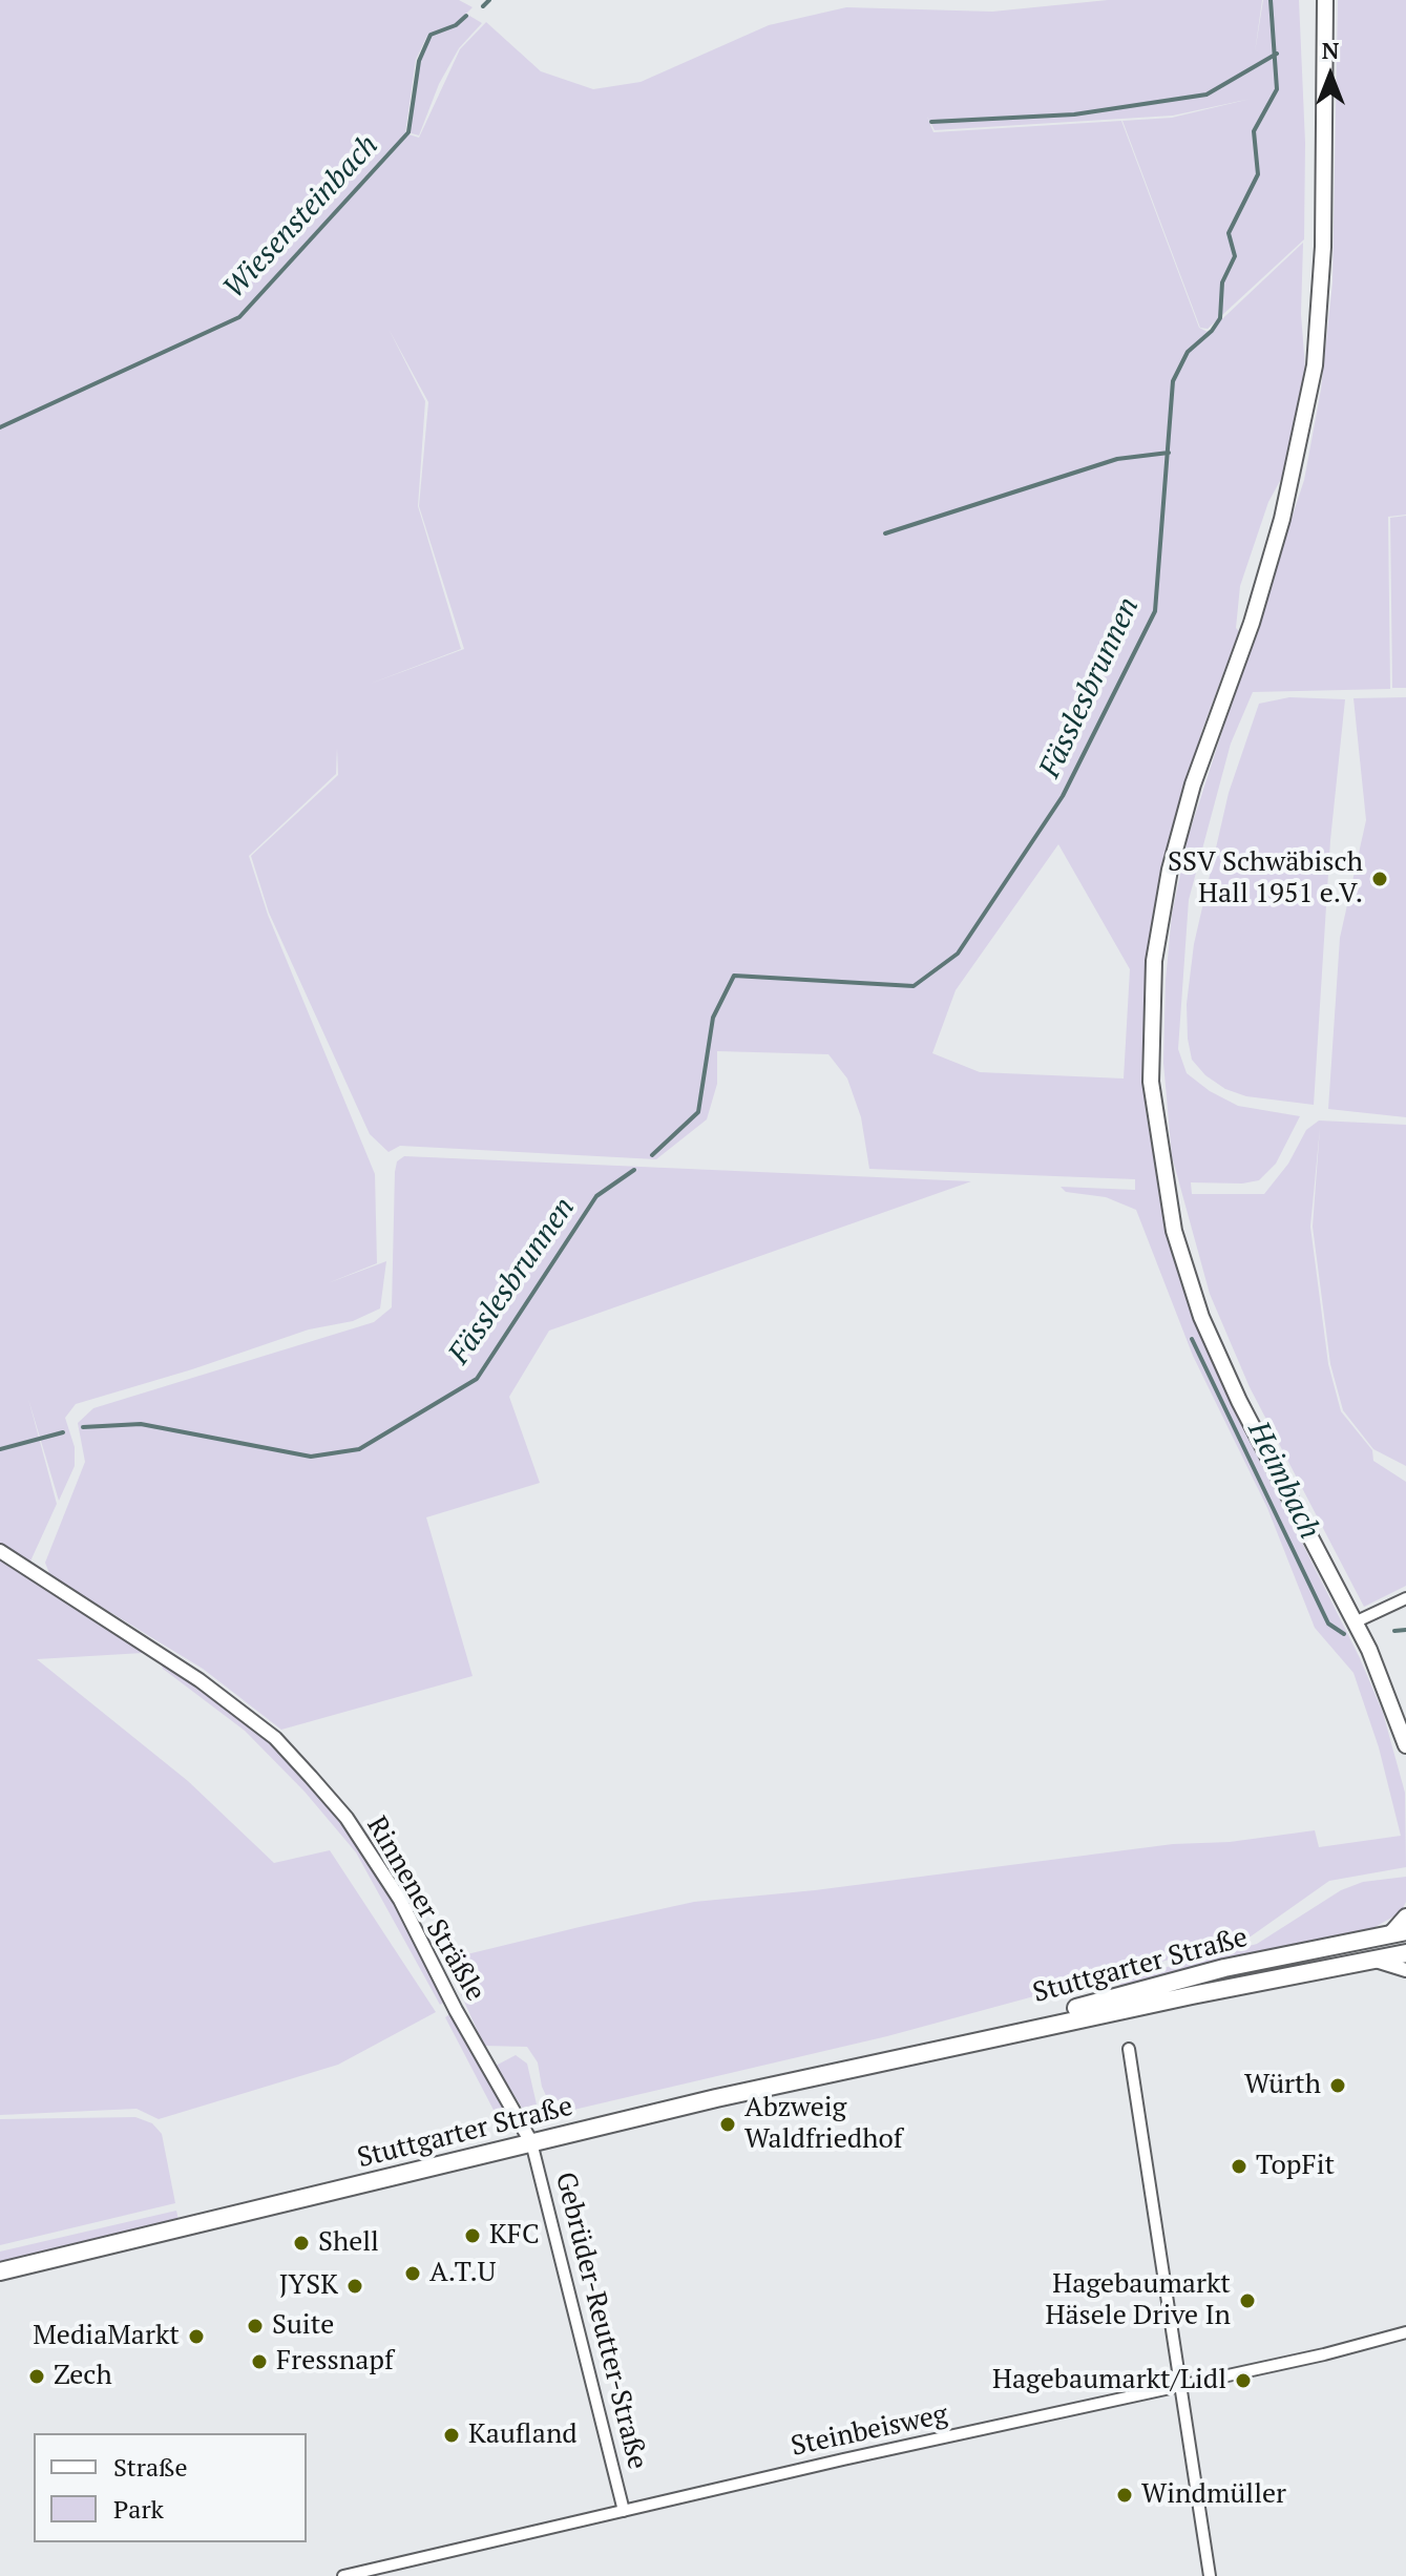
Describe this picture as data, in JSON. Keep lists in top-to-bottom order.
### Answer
{
  "streets": {
    "main road": ["Stuttgarter Straße"],
    "street": ["Rinnener Sträßle", "Gebrüder-Reutter-Straße", "Steinbeisweg"]
  },
  "crossings": [
    ["Rinnener Sträßle", "Stuttgarter Straße"],
    ["Rinnener Sträßle", "Gebrüder-Reutter-Straße"],
    ["Stuttgarter Straße", "Gebrüder-Reutter-Straße"],
    ["Gebrüder-Reutter-Straße", "Steinbeisweg"]
  ],
  "water": ["Wiesensteinbach", "Fässlesbrunnen", "Heimbach"],
  "places": [
    "SSV Schwäbisch Hall 1951 e.V.",
    "Würth",
    "Abzweig Waldfriedhof",
    "TopFit",
    "KFC",
    "Shell",
    "A.T.U",
    "JYSK",
    "Hagebaumarkt Häsele Drive In",
    "Suite",
    "MediaMarkt",
    "Fressnapf",
    "Zech",
    "Hagebaumarkt/Lidl",
    "Kaufland",
    "Windmüller"
  ],
  "legend": ["Straße", "Park"],
  "north": "top"
}
